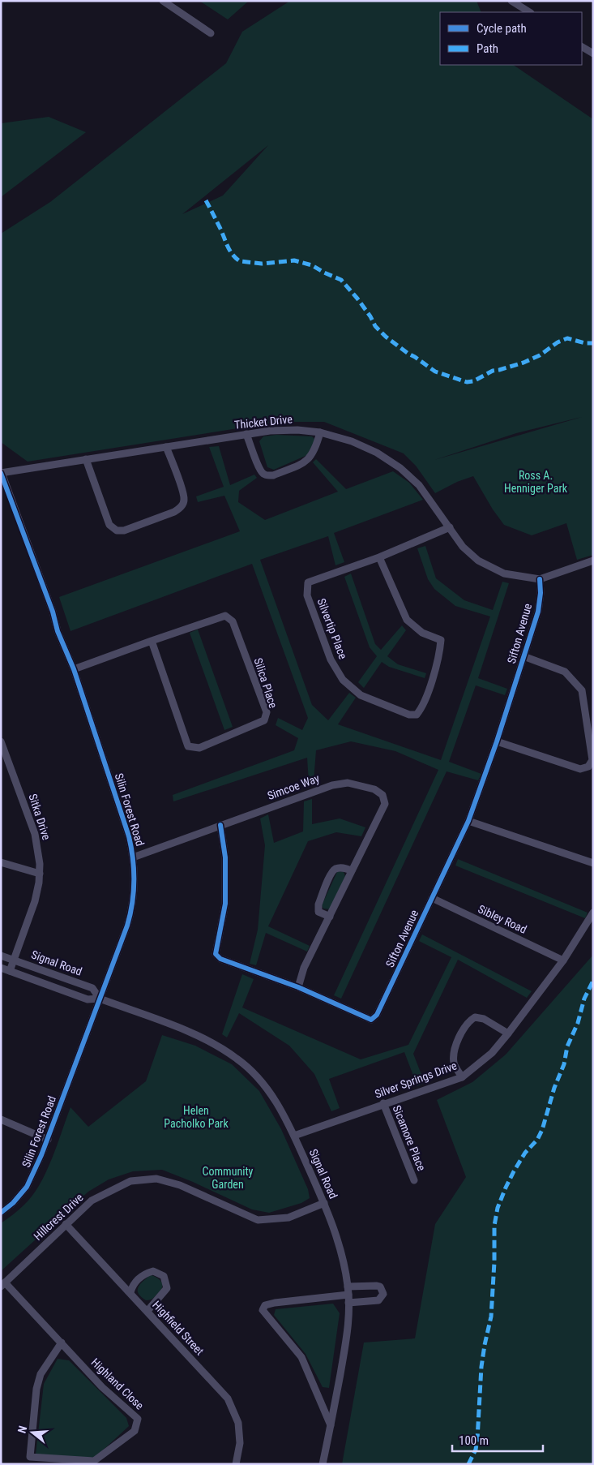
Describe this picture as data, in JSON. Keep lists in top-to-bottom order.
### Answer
{
  "streets": {
    "street": [
      "Thicket Drive",
      "Silvertip Place",
      "Sifton Avenue",
      "Silica Place",
      "Simcoe Way",
      "Silin Forest Road",
      "Sitka Drive",
      "Sibley Road",
      "Signal Road",
      "Silver Springs Drive",
      "Sicamore Place",
      "Hillcrest Drive",
      "Highfield Street",
      "Highland Close"
    ]
  },
  "crossings": [
    ["Thicket Drive", "Silvertip Place"],
    ["Thicket Drive", "Sifton Avenue"],
    ["Thicket Drive", "Silin Forest Road"],
    ["Sifton Avenue", "Simcoe Way"],
    ["Sifton Avenue", "Sibley Road"],
    ["Silica Place", "Silin Forest Road"],
    ["Simcoe Way", "Silin Forest Road"],
    ["Silin Forest Road", "Signal Road"],
    ["Sitka Drive", "Signal Road"],
    ["Sibley Road", "Silver Springs Drive"],
    ["Signal Road", "Silver Springs Drive"],
    ["Signal Road", "Hillcrest Drive"],
    ["Silver Springs Drive", "Sicamore Place"],
    ["Hillcrest Drive", "Highfield Street"],
    ["Hillcrest Drive", "Highland Close"]
  ],
  "parks": ["Ross A. Henniger Park", "Helen Pacholko Park", "Community Garden"],
  "legend": ["Cycle path", "Path"],
  "scale_bar": "100 m",
  "north": "left"
}
